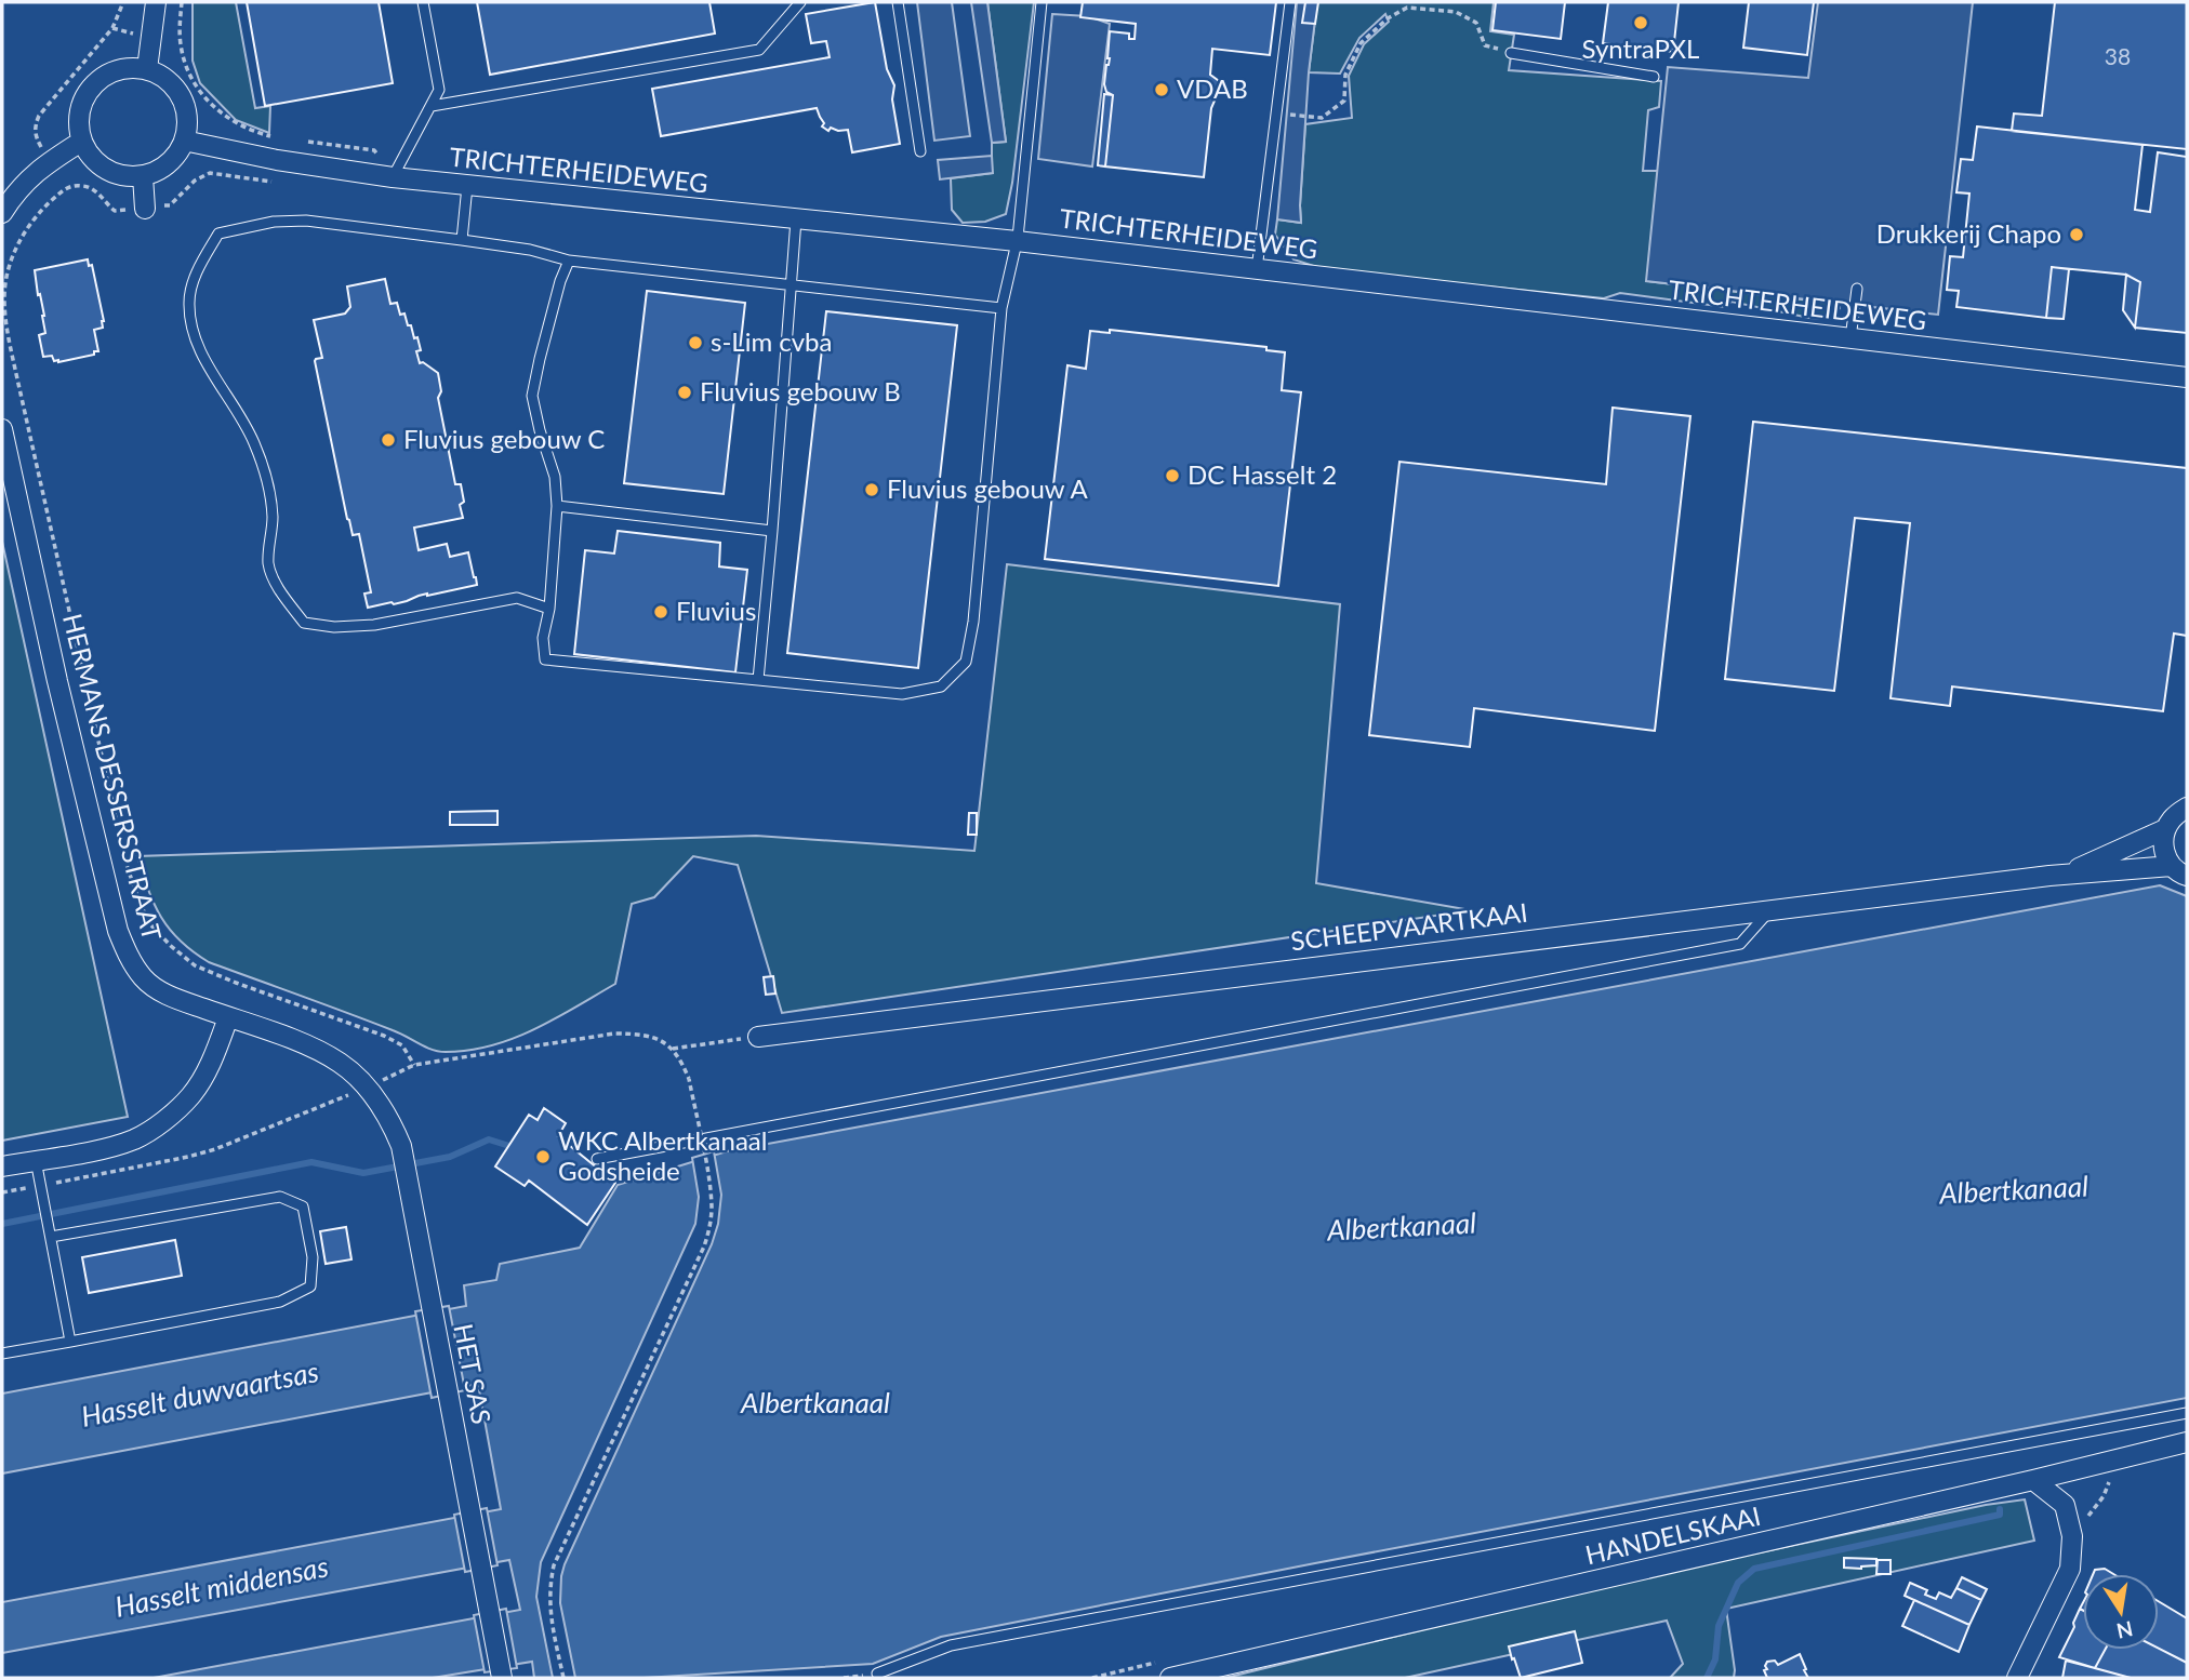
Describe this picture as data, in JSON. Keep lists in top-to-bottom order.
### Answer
{
  "streets": {
    "street": [
      "TRICHTERHEIDEWEG",
      "HERMANS DESSERSSTRAAT",
      "SCHEEPVAARTKAAI",
      "HET SAS",
      "HANDELSKAAI"
    ]
  },
  "crossings": [
    ["HERMANS DESSERSSTRAAT", "HET SAS"]
  ],
  "water": ["Albertkanaal", "Hasselt duwvaartsas", "Hasselt middensas"],
  "places": [
    "SyntraPXL",
    "VDAB",
    "Drukkerij Chapo",
    "s-Lim cvba",
    "Fluvius gebouw B",
    "Fluvius gebouw C",
    "DC Hasselt 2",
    "Fluvius gebouw A",
    "Fluvius",
    "WKC Albertkanaal Godsheide"
  ],
  "house_numbers": ["38"],
  "north": "bottom"
}
